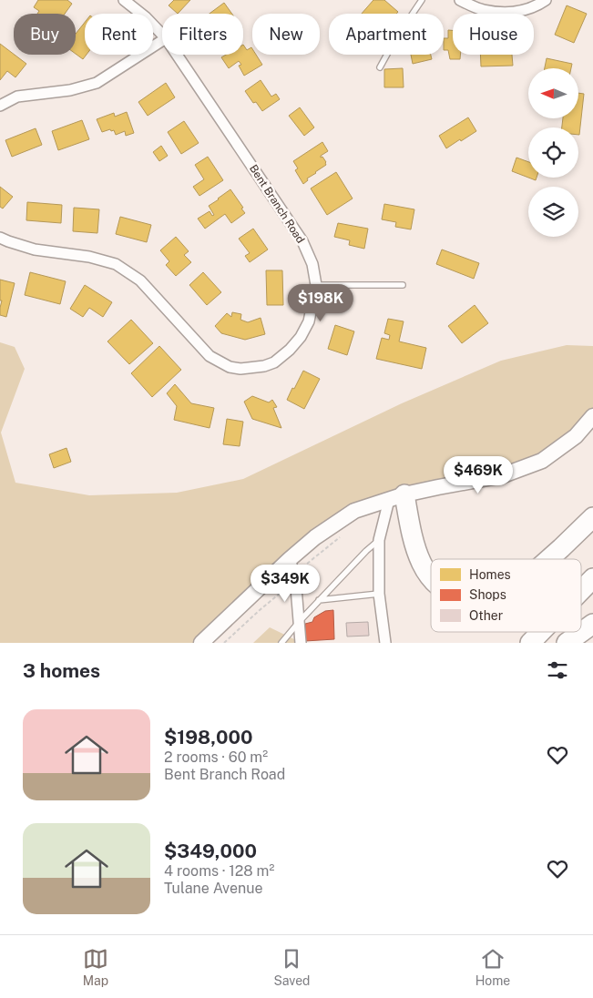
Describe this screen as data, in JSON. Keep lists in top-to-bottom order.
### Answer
{
  "streets": {
    "street": ["Bent Branch Road"]
  },
  "legend": ["Homes", "Shops", "Other"],
  "north": "left",
  "page": {
    "chip": [
      "Buy",
      "Rent",
      "Filters",
      "New",
      "Apartment",
      "House"
    ],
    "price": ["$198K", "$469K", "$349K"],
    "heading": "3 homes",
    "list": [
      {
        "name": "$198,000",
        "note": "2 rooms · 60 m² · Bent Branch Road"
      },
      {
        "name": "$349,000",
        "note": "4 rooms · 128 m² · Tulane Avenue"
      }
    ],
    "tabs": ["Map", "Saved", "Home"]
  }
}
